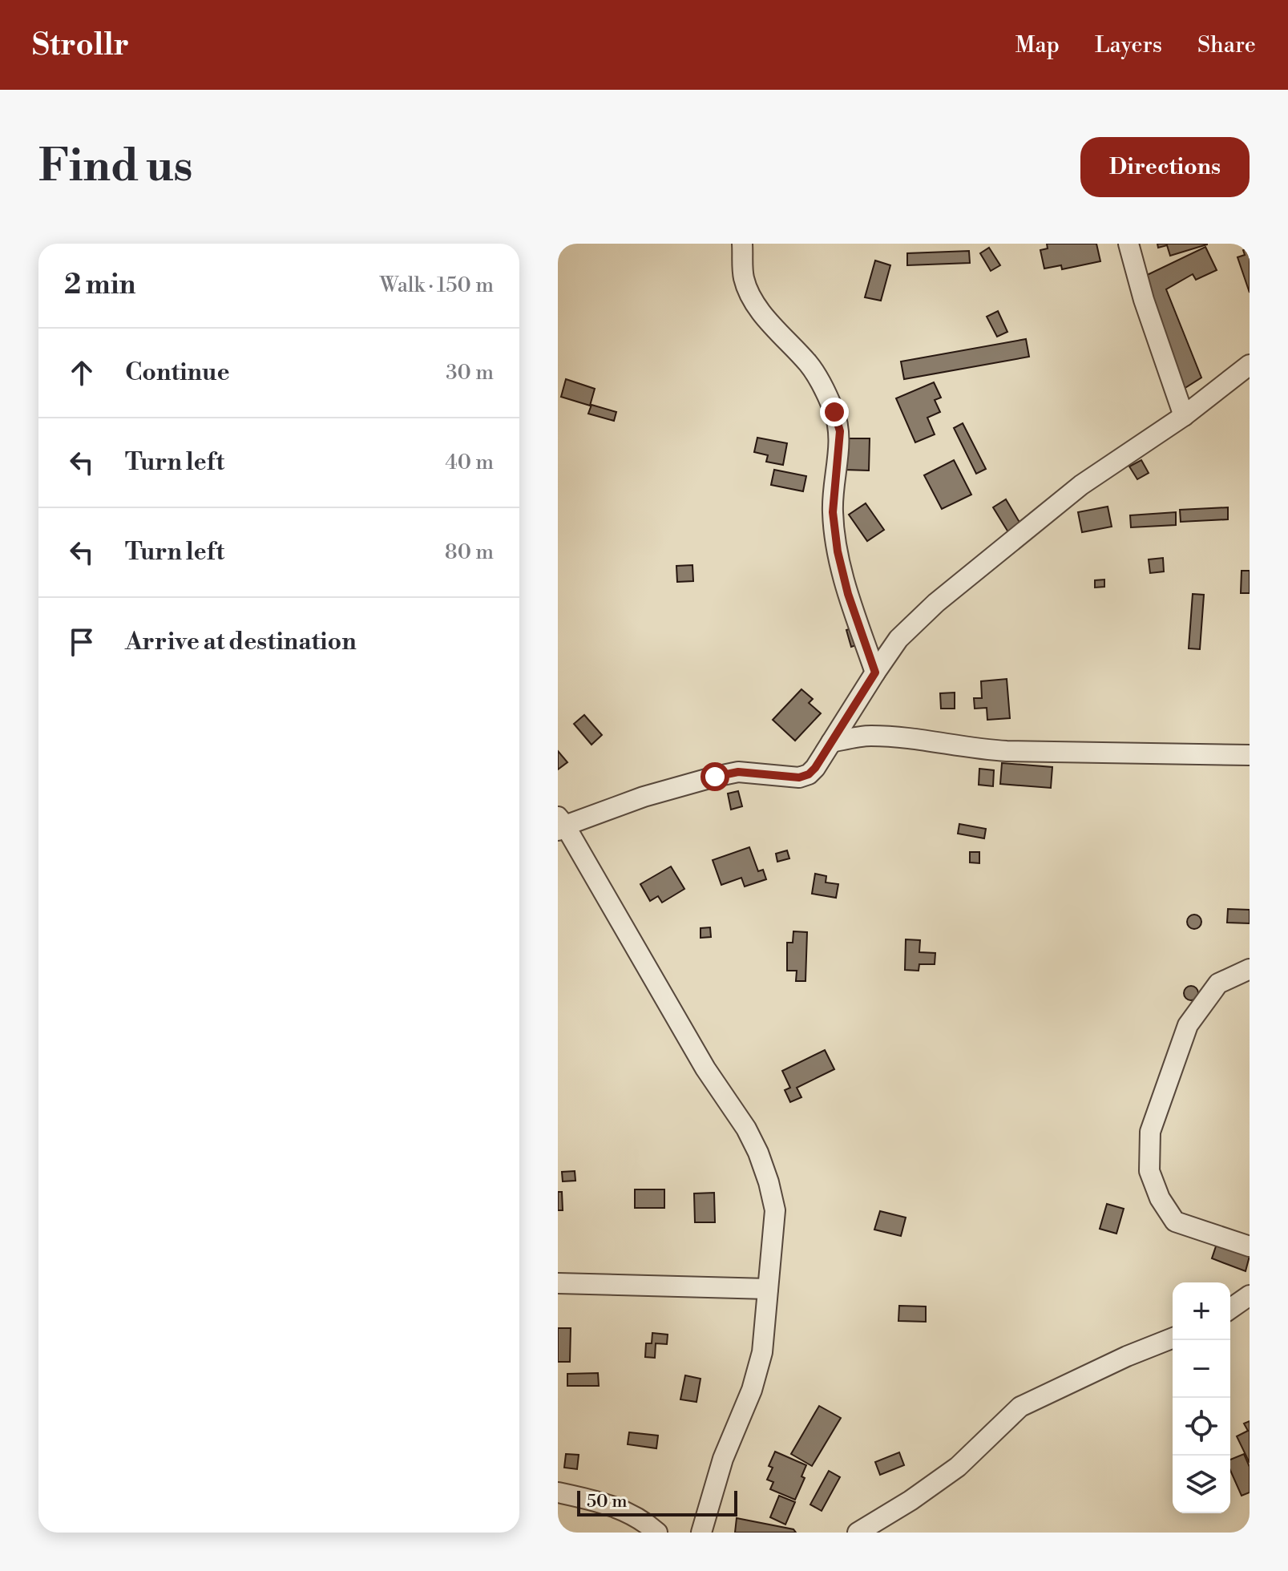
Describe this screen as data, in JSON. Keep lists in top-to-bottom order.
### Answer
{
  "scale_bar": "50 m",
  "page": {
    "header": "Strollr",
    "nav": ["Map", "Layers", "Share"],
    "buttons": "Directions",
    "title": "Find us",
    "heading": ["2 min", "Walk · 150 m"],
    "list": [
      ["Continue", "30 m"],
      ["Turn left", "40 m"],
      ["Turn left", "80 m"],
      "Arrive at destination"
    ],
    "map_buttons": ["+", "−"],
    "scale": "50 m"
  }
}
